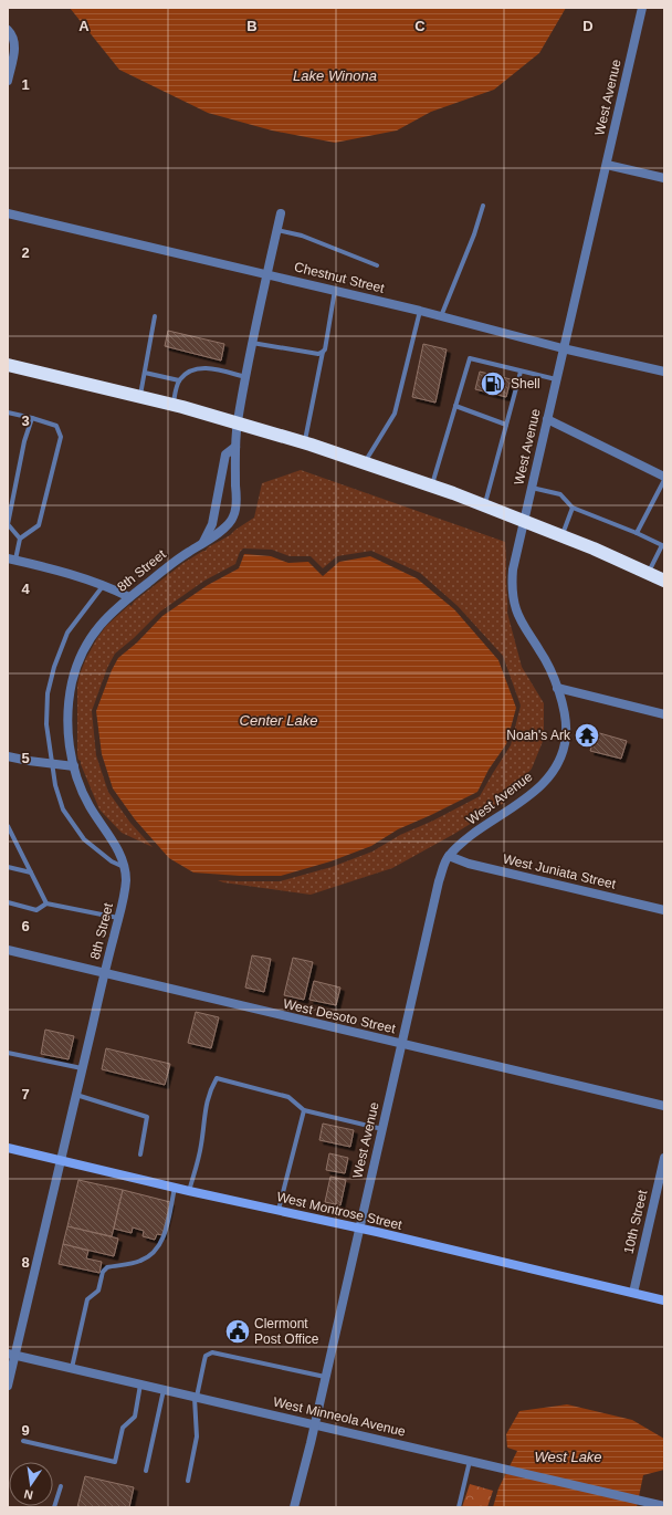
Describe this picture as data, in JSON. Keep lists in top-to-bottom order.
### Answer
{
  "streets": {
    "street": [
      "West Avenue",
      "Chestnut Street",
      "8th Street",
      "West Juniata Street",
      "West Desoto Street",
      "West Montrose Street",
      "10th Street",
      "West Minneola Avenue"
    ]
  },
  "crossings": [
    ["West Avenue", "Chestnut Street"],
    ["West Avenue", "West Juniata Street"],
    ["West Avenue", "West Desoto Street"],
    ["West Avenue", "West Montrose Street"],
    ["West Avenue", "West Minneola Avenue"],
    ["Chestnut Street", "8th Street"],
    ["8th Street", "West Desoto Street"],
    ["8th Street", "West Montrose Street"],
    ["8th Street", "West Minneola Avenue"],
    ["West Montrose Street", "10th Street"]
  ],
  "water": ["Lake Winona", "Center Lake", "West Lake"],
  "places": {
    "fuel station": ["Shell"],
    "temple": ["Noah's Ark"],
    "public building": ["Clermont Post Office"]
  },
  "north": "bottom",
  "grid": {
    "columns": [
      "A",
      "B",
      "C",
      "D"
    ],
    "rows": [
      "1",
      "2",
      "3",
      "4",
      "5",
      "6",
      "7",
      "8",
      "9"
    ]
  }
}
